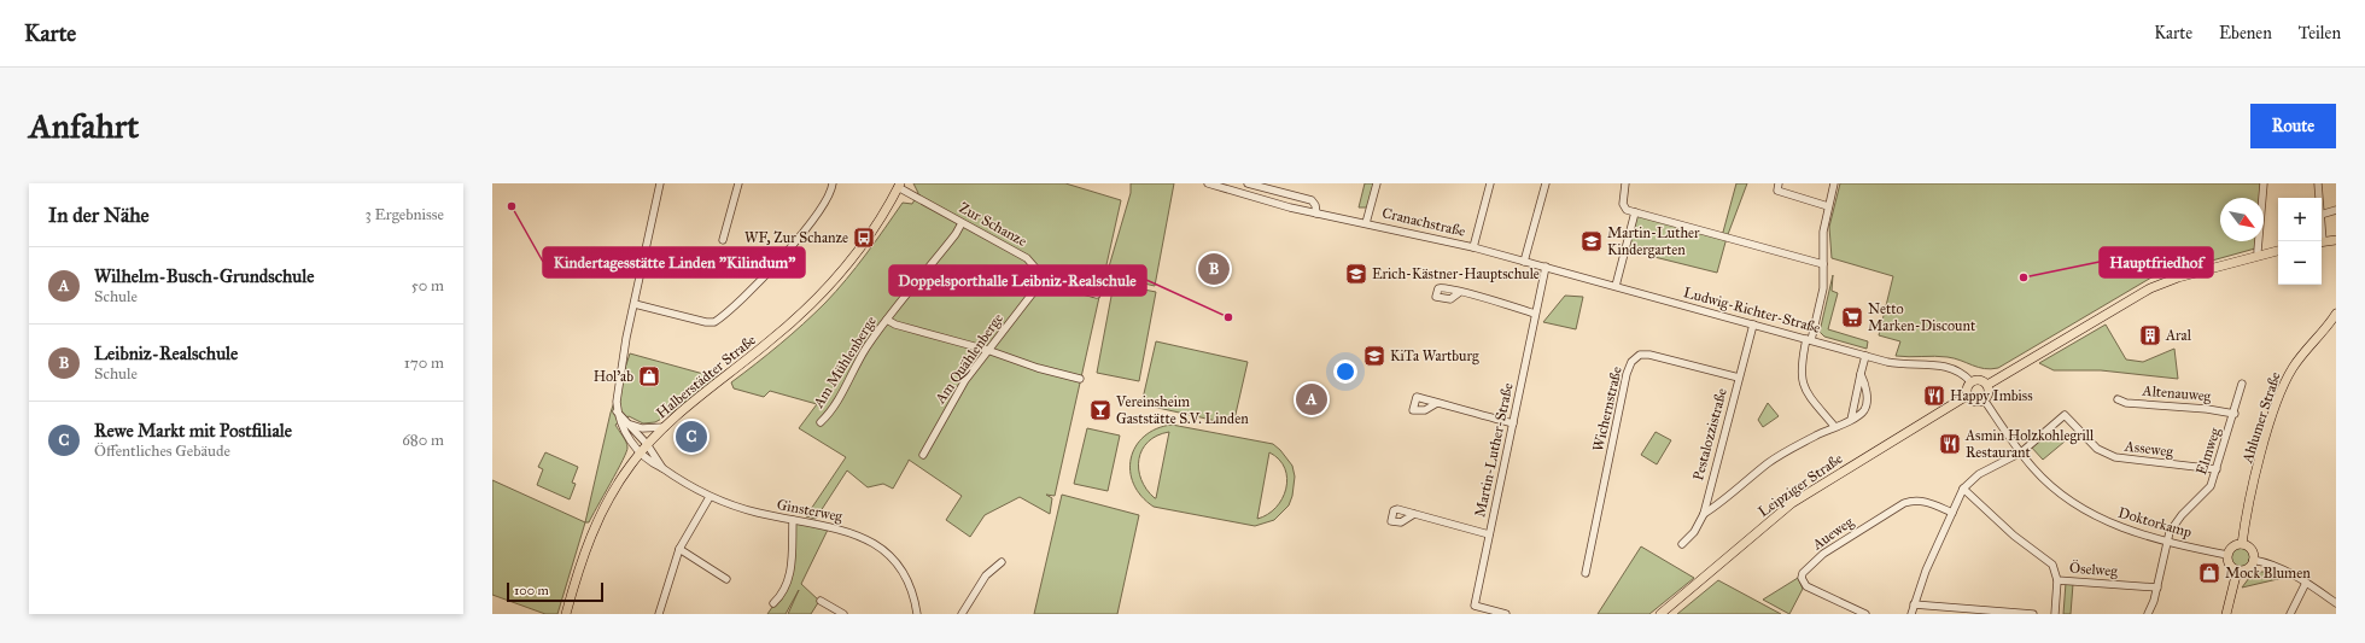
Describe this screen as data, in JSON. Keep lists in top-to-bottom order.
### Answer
{
  "streets": {
    "main road": ["Halberstädter Straße", "Ahlumer Straße", "Leipziger Straße"],
    "street": [
      "Cranachstraße",
      "Zur Schanze",
      "Ludwig-Richter-Straße",
      "Am Quählenberge",
      "Am Mühlenberge",
      "Altenauweg",
      "Wichernstraße",
      "Pestalozzistraße",
      "Asseweg",
      "Martin-Luther-Straße",
      "Elmweg",
      "Ginsterweg",
      "Doktorkamp",
      "Aueweg",
      "Öselweg"
    ]
  },
  "crossings": [
    ["Cranachstraße", "Ludwig-Richter-Straße"],
    ["Zur Schanze", "Am Quählenberge"],
    ["Zur Schanze", "Am Mühlenberge"],
    ["Zur Schanze", "Halberstädter Straße"],
    ["Ludwig-Richter-Straße", "Pestalozzistraße"],
    ["Ludwig-Richter-Straße", "Martin-Luther-Straße"],
    ["Ludwig-Richter-Straße", "Leipziger Straße"],
    ["Ludwig-Richter-Straße", "Doktorkamp"],
    ["Halberstädter Straße", "Ginsterweg"],
    ["Altenauweg", "Elmweg"],
    ["Wichernstraße", "Pestalozzistraße"],
    ["Ahlumer Straße", "Doktorkamp"],
    ["Asseweg", "Elmweg"],
    ["Asseweg", "Doktorkamp"],
    ["Asseweg", "Öselweg"],
    ["Elmweg", "Doktorkamp"],
    ["Leipziger Straße", "Doktorkamp"]
  ],
  "places": {
    "other": ["Kindertagesstätte Linden \"Kilindum\"", "Hauptfriedhof", "Doppelsporthalle Leibniz-Realschule"],
    "bus stop": ["WF, Zur Schanze"],
    "school or university": ["Martin-Luther Kindergarten", "Erich-Kästner-Hauptschule", "KiTa Wartburg"],
    "supermarket": ["Netto Marken-Discount"],
    "building": ["Aral"],
    "shop": ["Hol'ab", "Mock Blumen"],
    "restaurant": ["Happy Imbiss", "Asmin Holzkohlegrill Restaurant"],
    "bar": ["Vereinsheim Gaststätte S.V. Linden"]
  },
  "scale_bar": "100 m",
  "north": "bottom right",
  "page": {
    "header": "Karte",
    "nav": ["Karte", "Ebenen", "Teilen"],
    "buttons": "Route",
    "title": "Anfahrt",
    "heading": ["In der Nähe", "3 Ergebnisse"],
    "map_buttons": ["+", "−"],
    "list": [
      {
        "mark": "A",
        "name": "Wilhelm-Busch-Grundschule",
        "note": "Schule",
        "value": "50 m"
      },
      {
        "mark": "B",
        "name": "Leibniz-Realschule",
        "note": "Schule",
        "value": "170 m"
      },
      {
        "mark": "C",
        "name": "Rewe Markt mit Postfiliale",
        "note": "Öffentliches Gebäude",
        "value": "680 m"
      }
    ],
    "pins": ["B", "A", "C"],
    "scale": "100 m"
  }
}
